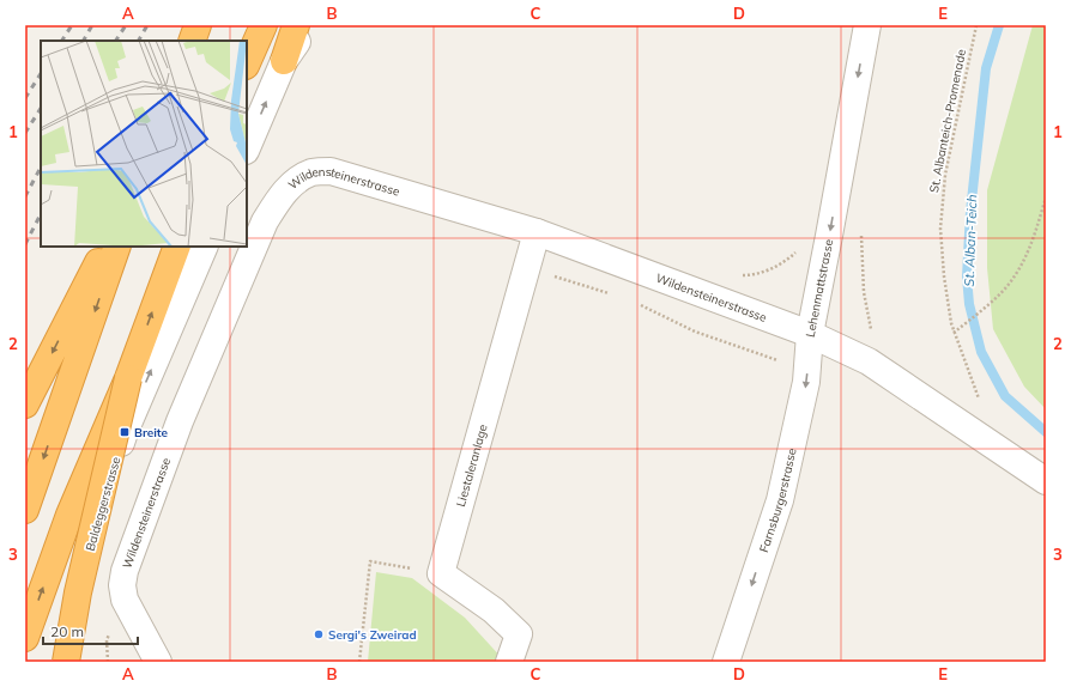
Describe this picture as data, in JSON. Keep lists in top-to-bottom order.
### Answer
{
  "streets": {
    "street": [
      "Wildensteinerstrasse",
      "Lehenmattstrasse",
      "Liestaleranlage",
      "Farnsburgerstrasse",
      "Baldeggerstrasse"
    ],
    "path": ["St. Albanteich-Promenade"]
  },
  "crossings": [
    ["St. Albanteich-Promenade", "Lehenmattstrasse"],
    ["Wildensteinerstrasse", "Lehenmattstrasse"],
    ["Wildensteinerstrasse", "Liestaleranlage"],
    ["Wildensteinerstrasse", "Farnsburgerstrasse"],
    ["Lehenmattstrasse", "Farnsburgerstrasse"]
  ],
  "one_way": ["Lehenmattstrasse", "Farnsburgerstrasse", "Baldeggerstrasse"],
  "water": ["St. Alban-Teich"],
  "places": {
    "transit": ["Breite"],
    "other": ["Sergi's Zweirad"]
  },
  "scale_bar": "20 m",
  "grid": {
    "columns": [
      "A",
      "B",
      "C",
      "D",
      "E"
    ],
    "rows": ["1", "2", "3"]
  }
}
